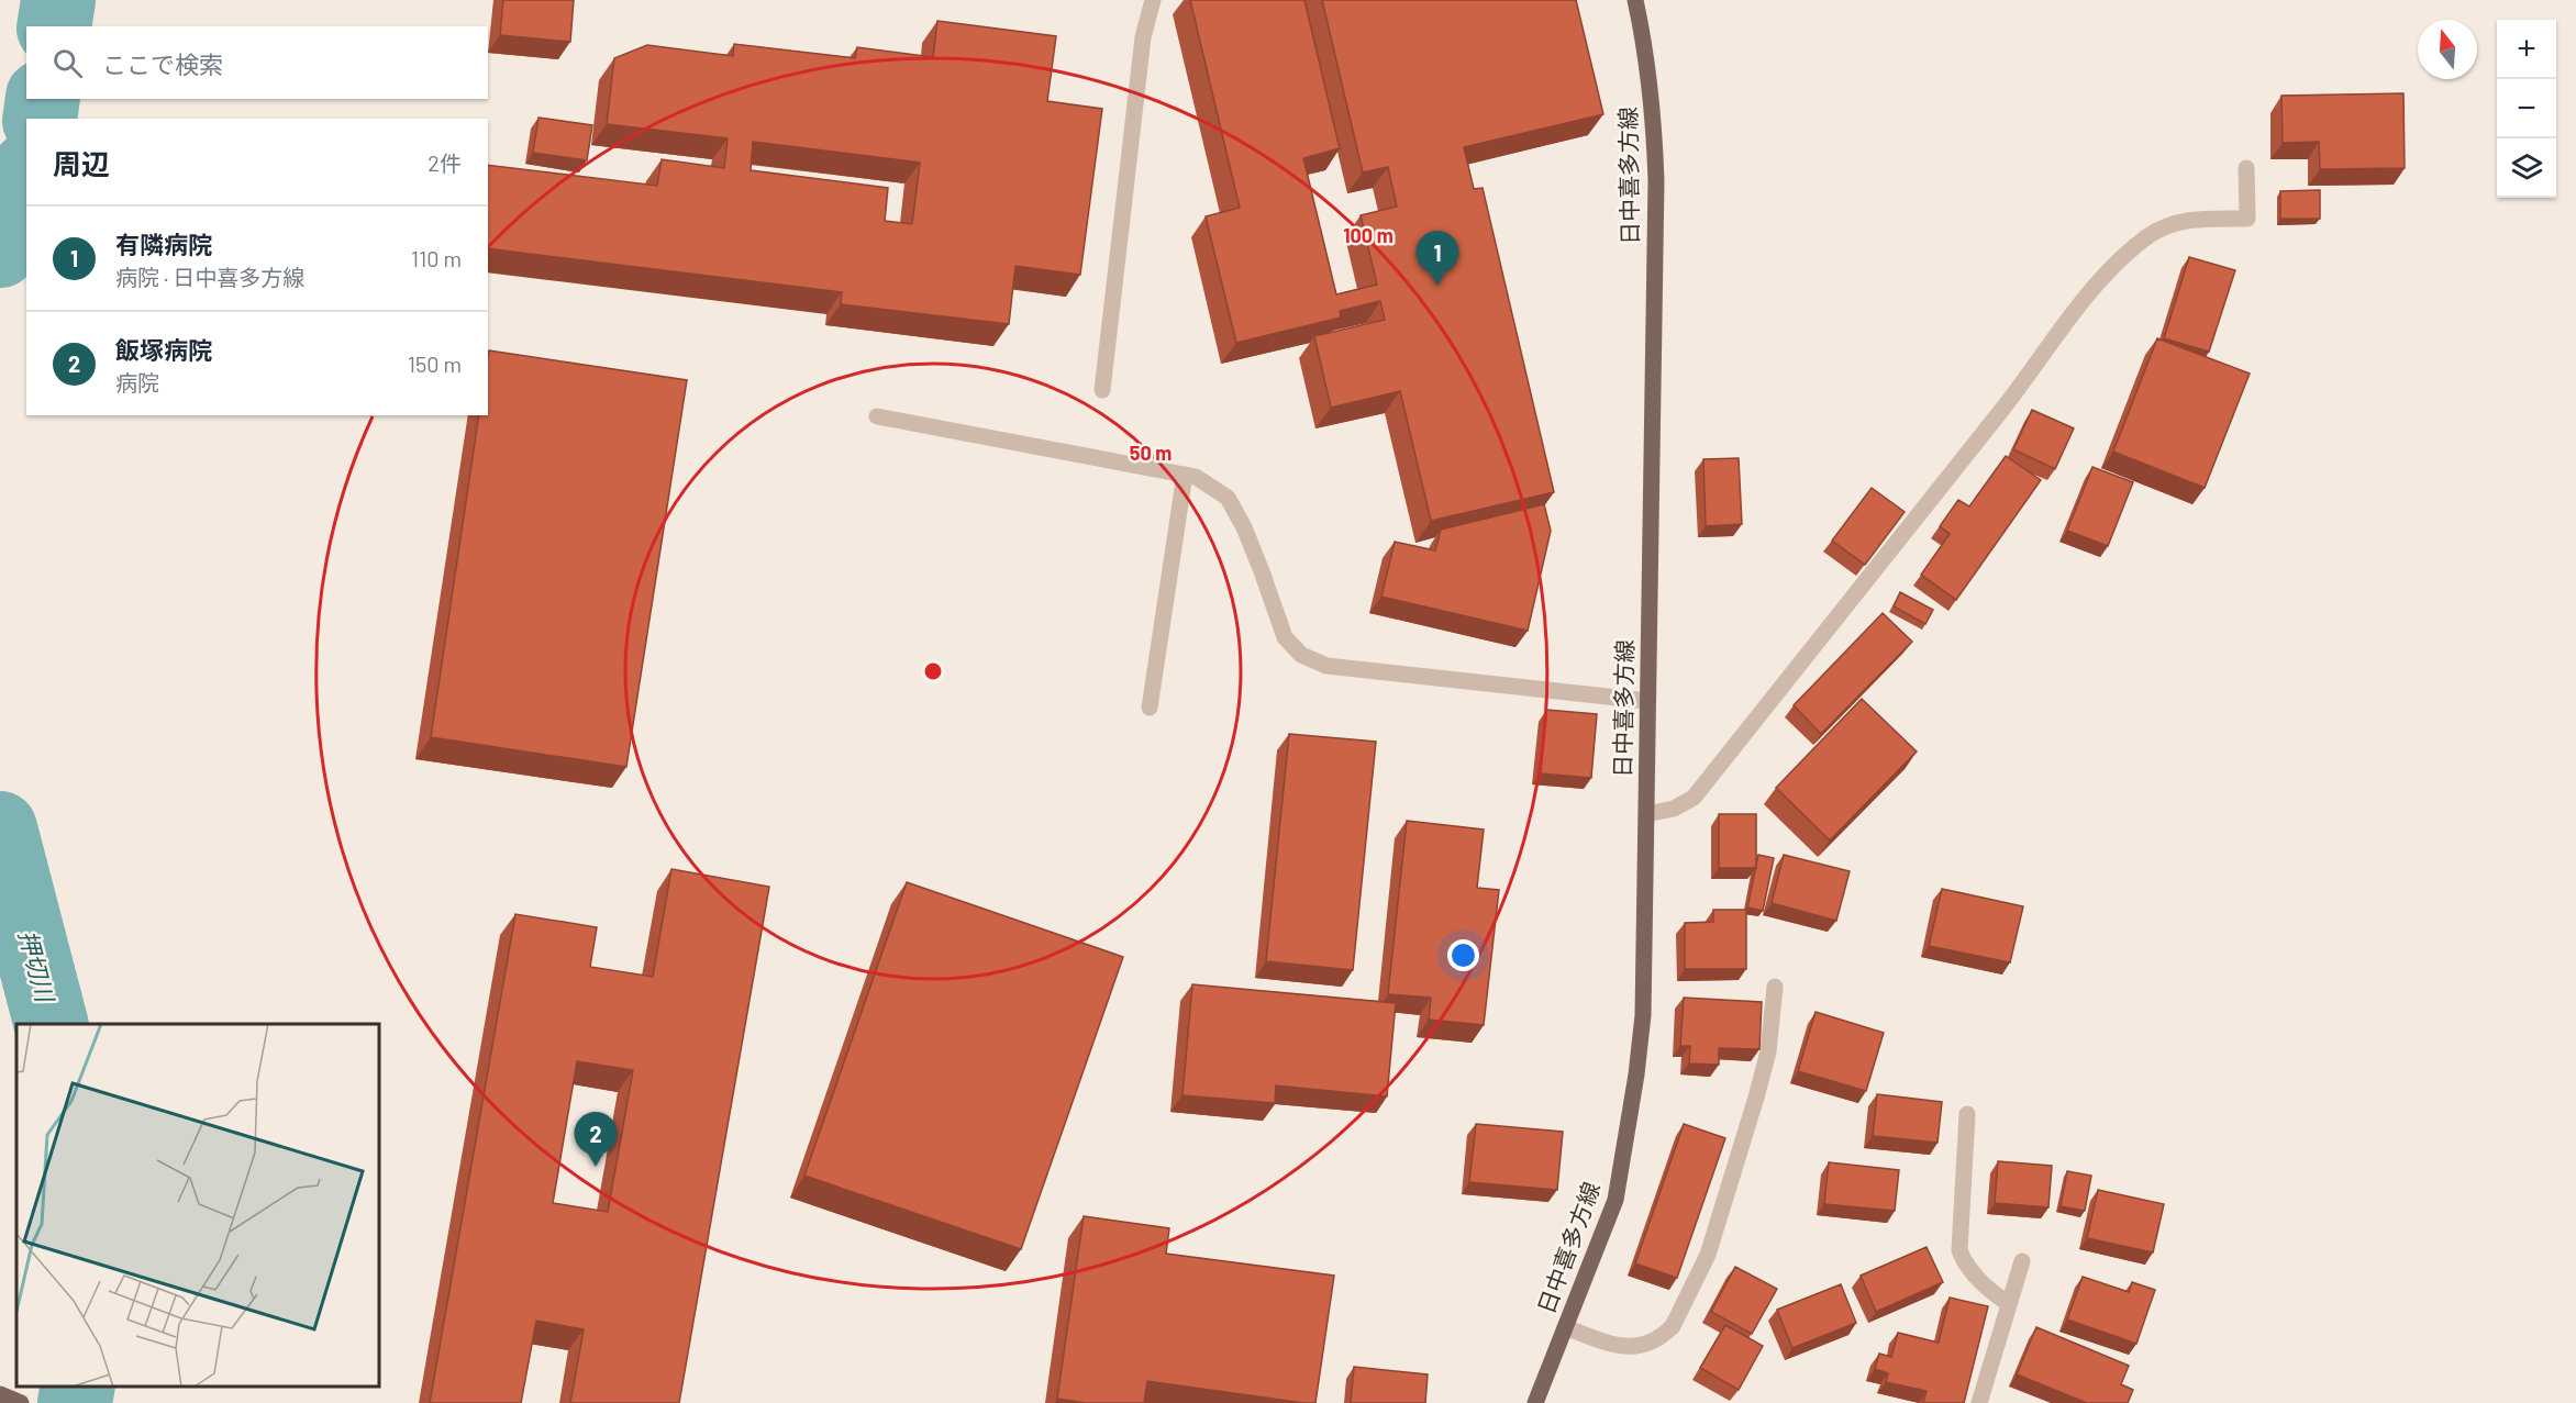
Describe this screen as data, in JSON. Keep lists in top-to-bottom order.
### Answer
{
  "streets": {
    "main road": ["日中喜多方線"]
  },
  "water": ["押切川"],
  "north": "top",
  "page": {
    "map_buttons": ["+", "−"],
    "search": "ここで検索",
    "heading": ["周辺", "2件"],
    "list": [
      {
        "mark": "1",
        "name": "有隣病院",
        "note": "病院 · 日中喜多方線",
        "value": "110 m"
      },
      {
        "mark": "2",
        "name": "飯塚病院",
        "note": "病院",
        "value": "150 m"
      }
    ],
    "pins": ["1", "2"]
  },
  "rings": ["100 m", "50 m"]
}
